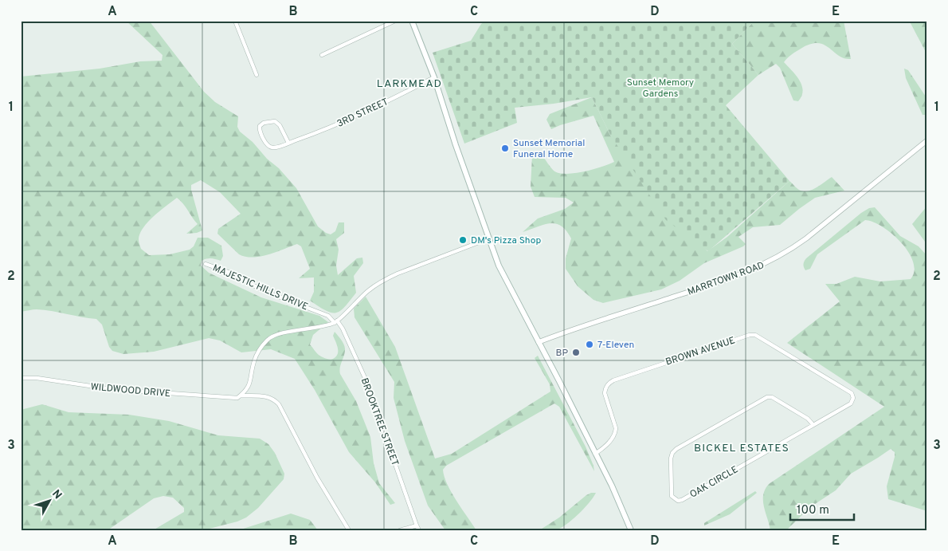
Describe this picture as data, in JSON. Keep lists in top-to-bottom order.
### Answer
{
  "streets": {
    "street": [
      "3RD STREET",
      "MARRTOWN ROAD",
      "MAJESTIC HILLS DRIVE",
      "BROWN AVENUE",
      "WILDWOOD DRIVE",
      "BROOKTREE STREET",
      "OAK CIRCLE"
    ]
  },
  "crossings": [
    ["MAJESTIC HILLS DRIVE", "BROOKTREE STREET"],
    ["BROWN AVENUE", "OAK CIRCLE"]
  ],
  "districts": ["LARKMEAD", "BICKEL ESTATES"],
  "parks": ["Sunset Memory Gardens"],
  "places": [
    "Sunset Memorial Funeral Home",
    "DM's Pizza Shop",
    "7-Eleven",
    "BP"
  ],
  "scale_bar": "100 m",
  "north": "top right",
  "grid": {
    "columns": [
      "A",
      "B",
      "C",
      "D",
      "E"
    ],
    "rows": ["1", "2", "3"]
  }
}
